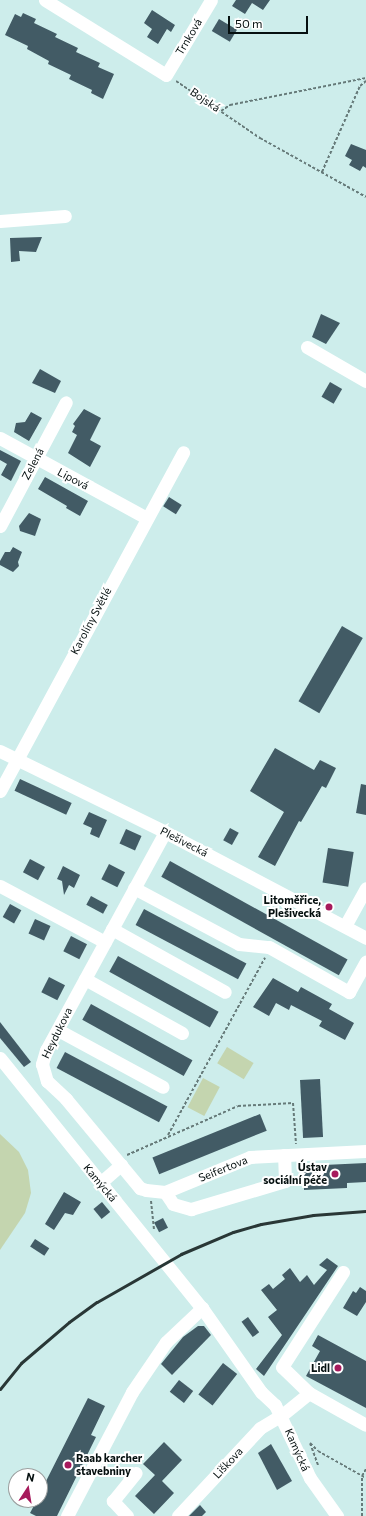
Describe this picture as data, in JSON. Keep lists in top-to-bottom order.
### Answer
{
  "streets": {
    "street": [
      "Trnková",
      "Zelená",
      "Lipová",
      "Karolíny Světlé",
      "Plešivecká",
      "Heydukova",
      "Seifertova",
      "Kamýcká",
      "Liškova"
    ],
    "path": ["Bojská"]
  },
  "crossings": [
    ["Trnková", "Bojská"],
    ["Zelená", "Lipová"],
    ["Lipová", "Karolíny Světlé"],
    ["Karolíny Světlé", "Plešivecká"],
    ["Plešivecká", "Heydukova"],
    ["Kamýcká", "Liškova"]
  ],
  "places": [
    "Litoměřice, Plešivecká",
    "Ústav sociální péče",
    "Lidl",
    "Raab karcher stavebniny"
  ],
  "scale_bar": "50 m",
  "north": "top"
}
